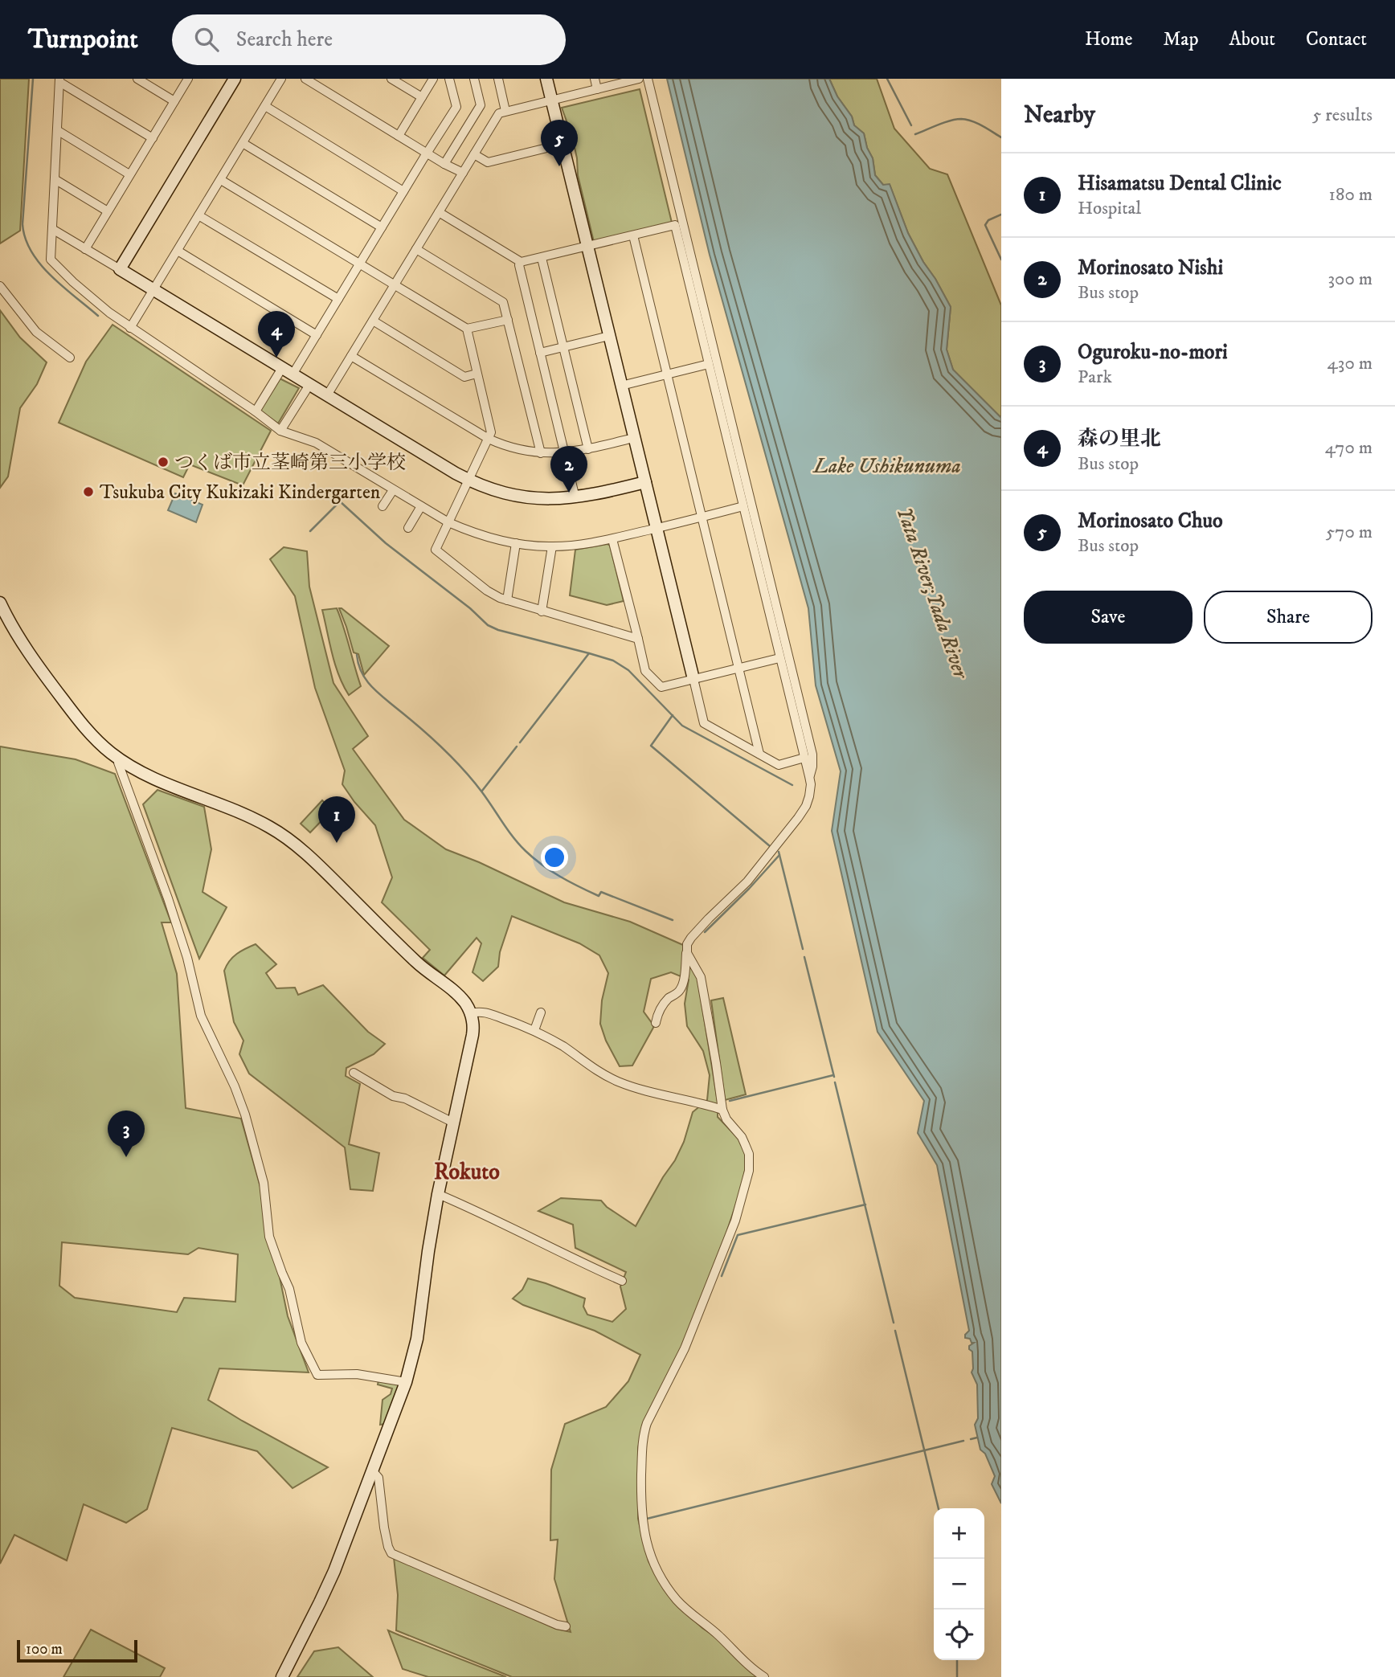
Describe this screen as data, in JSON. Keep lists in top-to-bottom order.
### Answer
{
  "districts": ["Rokuto"],
  "water": ["Lake Ushikunuma", "Yata River;Yada River"],
  "places": ["つくば市立茎崎第三小学校", "Tsukuba City Kukizaki Kindergarten"],
  "scale_bar": "100 m",
  "page": {
    "header": "Turnpoint",
    "search": "Search here",
    "nav": [
      "Home",
      "Map",
      "About",
      "Contact"
    ],
    "heading": ["Nearby", "5 results"],
    "pins": [
      "5",
      "4",
      "2",
      "1",
      "3"
    ],
    "list": [
      {
        "mark": "1",
        "name": "Hisamatsu Dental Clinic",
        "note": "Hospital",
        "value": "180 m"
      },
      {
        "mark": "2",
        "name": "Morinosato Nishi",
        "note": "Bus stop",
        "value": "300 m"
      },
      {
        "mark": "3",
        "name": "Oguroku-no-mori",
        "note": "Park",
        "value": "430 m"
      },
      {
        "mark": "4",
        "name": "森の里北",
        "note": "Bus stop",
        "value": "470 m"
      },
      {
        "mark": "5",
        "name": "Morinosato Chuo",
        "note": "Bus stop",
        "value": "570 m"
      }
    ],
    "buttons": ["Save", "Share"],
    "map_buttons": ["+", "−"],
    "scale": "100 m"
  }
}
